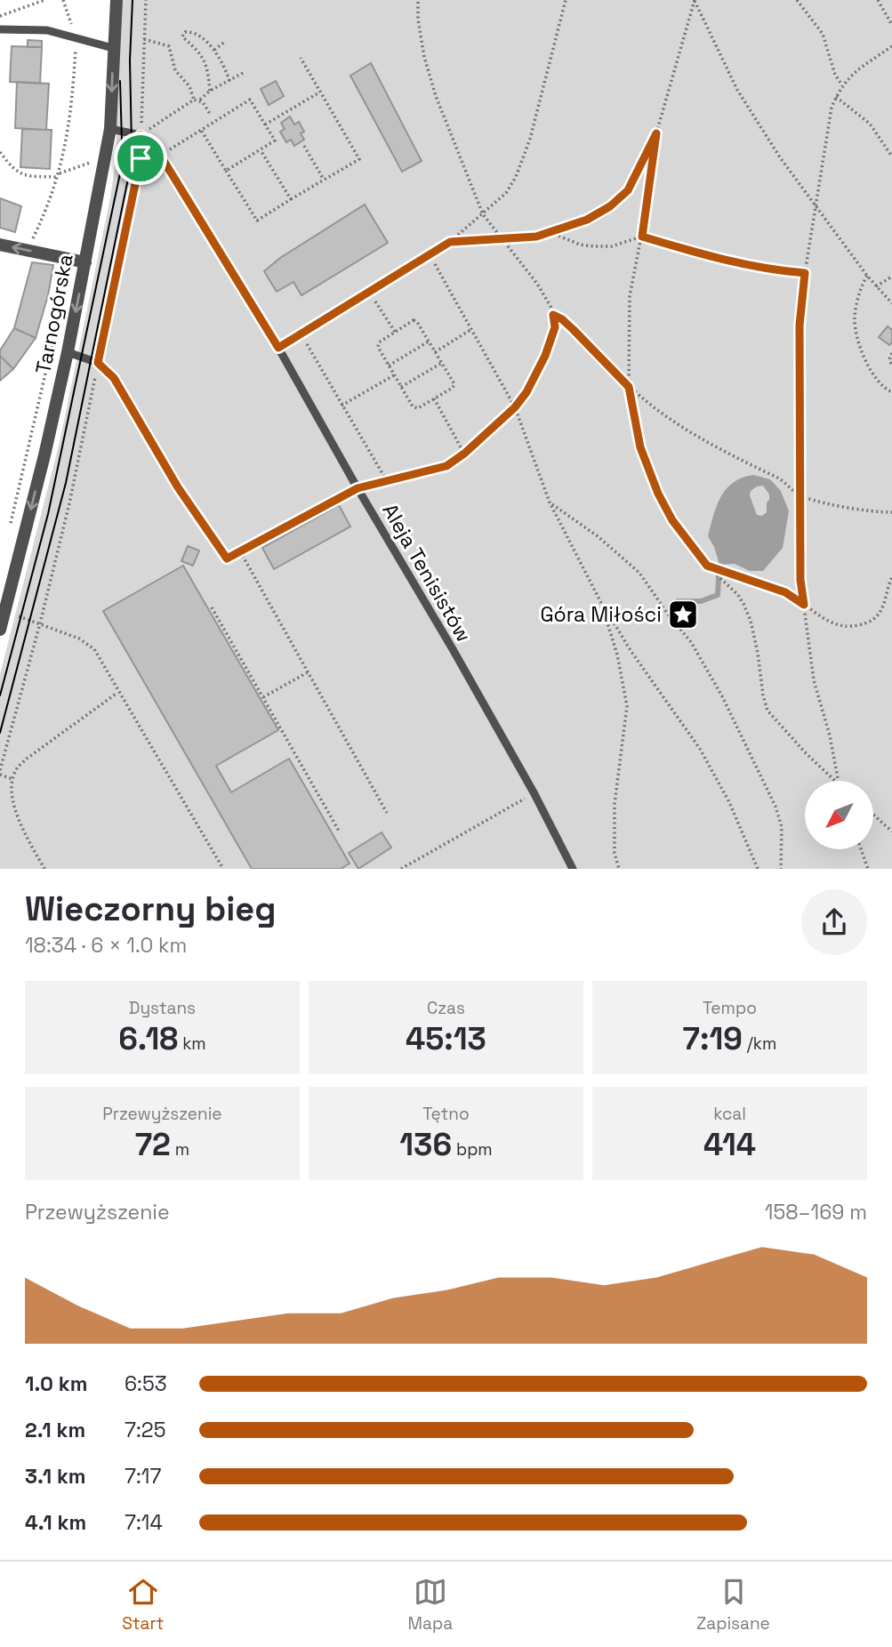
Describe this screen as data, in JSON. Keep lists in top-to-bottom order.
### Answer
{
  "streets": {
    "street": ["Tarnogórska"],
    "lane": ["Aleja Tenisistów"]
  },
  "one_way": ["Tarnogórska"],
  "places": {
    "place": ["Góra Miłości"]
  },
  "north": "bottom left",
  "page": {
    "heading": ["Wieczorny bieg", "18:34 · 6 × 1.0 km"],
    "stats": [
      ["Dystans", "6.18 km"],
      ["Czas", "45:13"],
      ["Tempo", "7:19 /km"],
      ["Przewyższenie", "72 m"],
      ["Tętno", "136 bpm"],
      ["kcal", "414"]
    ],
    "chart": ["Przewyższenie", "158–169 m"],
    "list": [
      {
        "name": "1.0 km",
        "note": "6:53"
      },
      {
        "name": "2.1 km",
        "note": "7:25"
      },
      {
        "name": "3.1 km",
        "note": "7:17"
      },
      {
        "name": "4.1 km",
        "note": "7:14"
      }
    ],
    "tabs": ["Start", "Mapa", "Zapisane"]
  }
}
